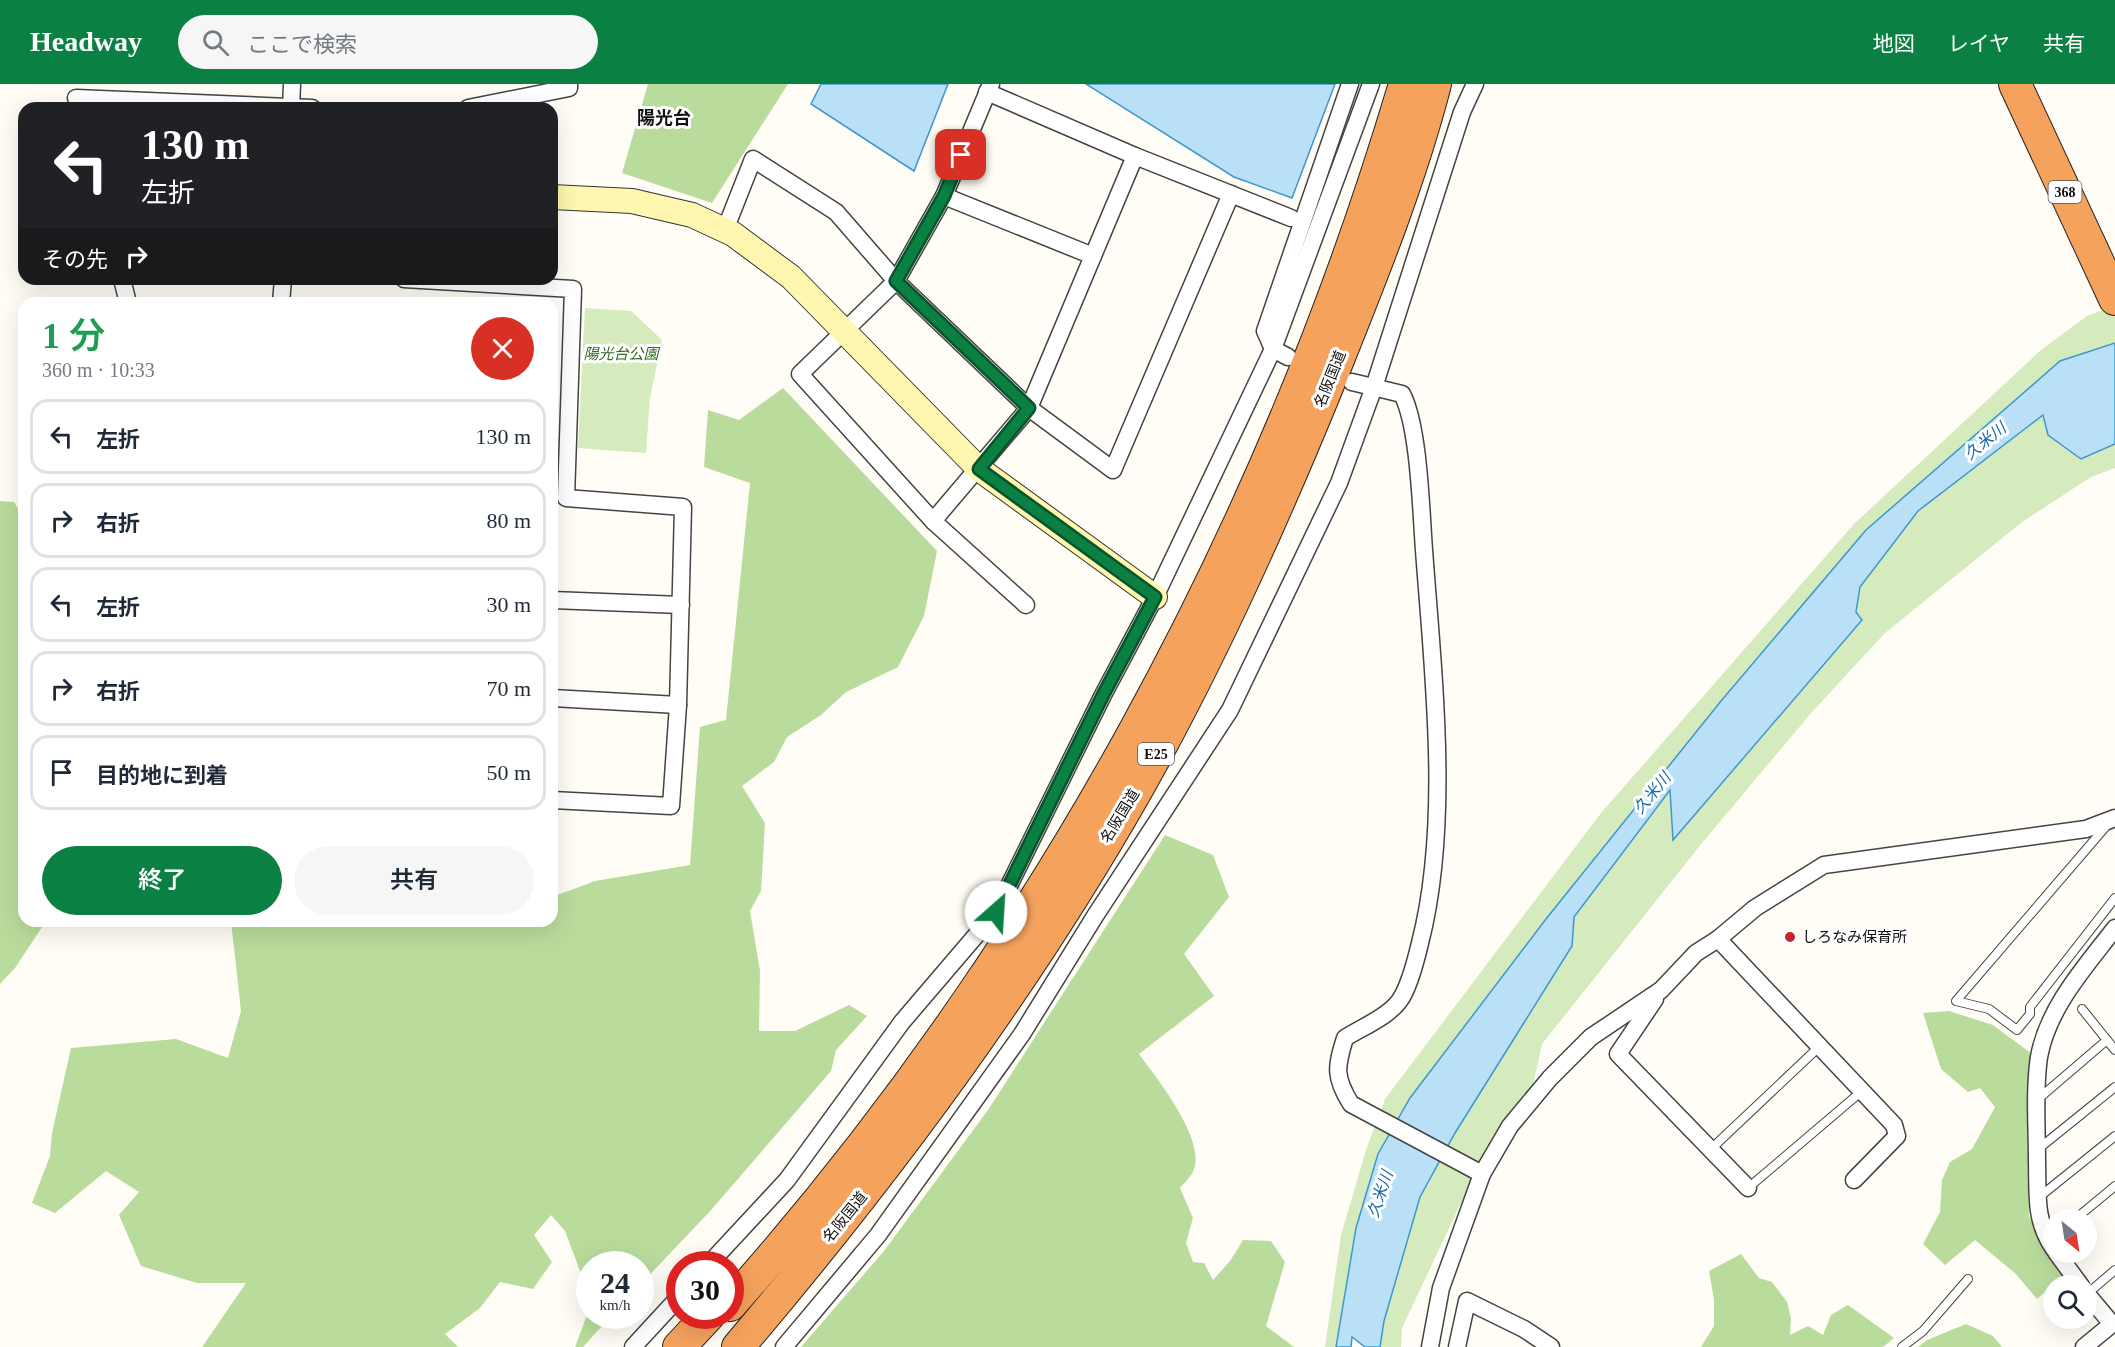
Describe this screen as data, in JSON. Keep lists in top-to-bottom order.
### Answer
{
  "streets": {
    "highway": ["368", "名阪国道", "E25"]
  },
  "districts": ["陽光台"],
  "water": ["久米川"],
  "parks": ["陽光台公園"],
  "places": ["しろなみ保育所"],
  "north": "bottom right",
  "page": {
    "header": "Headway",
    "search": "ここで検索",
    "nav": ["地図", "レイヤ", "共有"],
    "turn": ["130 m", "左折"],
    "then": "その先",
    "heading": ["1 分", "360 m · 10:33"],
    "list": [
      {
        "name": "左折",
        "value": "130 m"
      },
      {
        "name": "右折",
        "value": "80 m"
      },
      {
        "name": "左折",
        "value": "30 m"
      },
      {
        "name": "右折",
        "value": "70 m"
      },
      {
        "name": "目的地に到着",
        "value": "50 m"
      }
    ],
    "buttons": ["終了", "共有"],
    "speed": "24 km/h",
    "limit": "30"
  }
}
